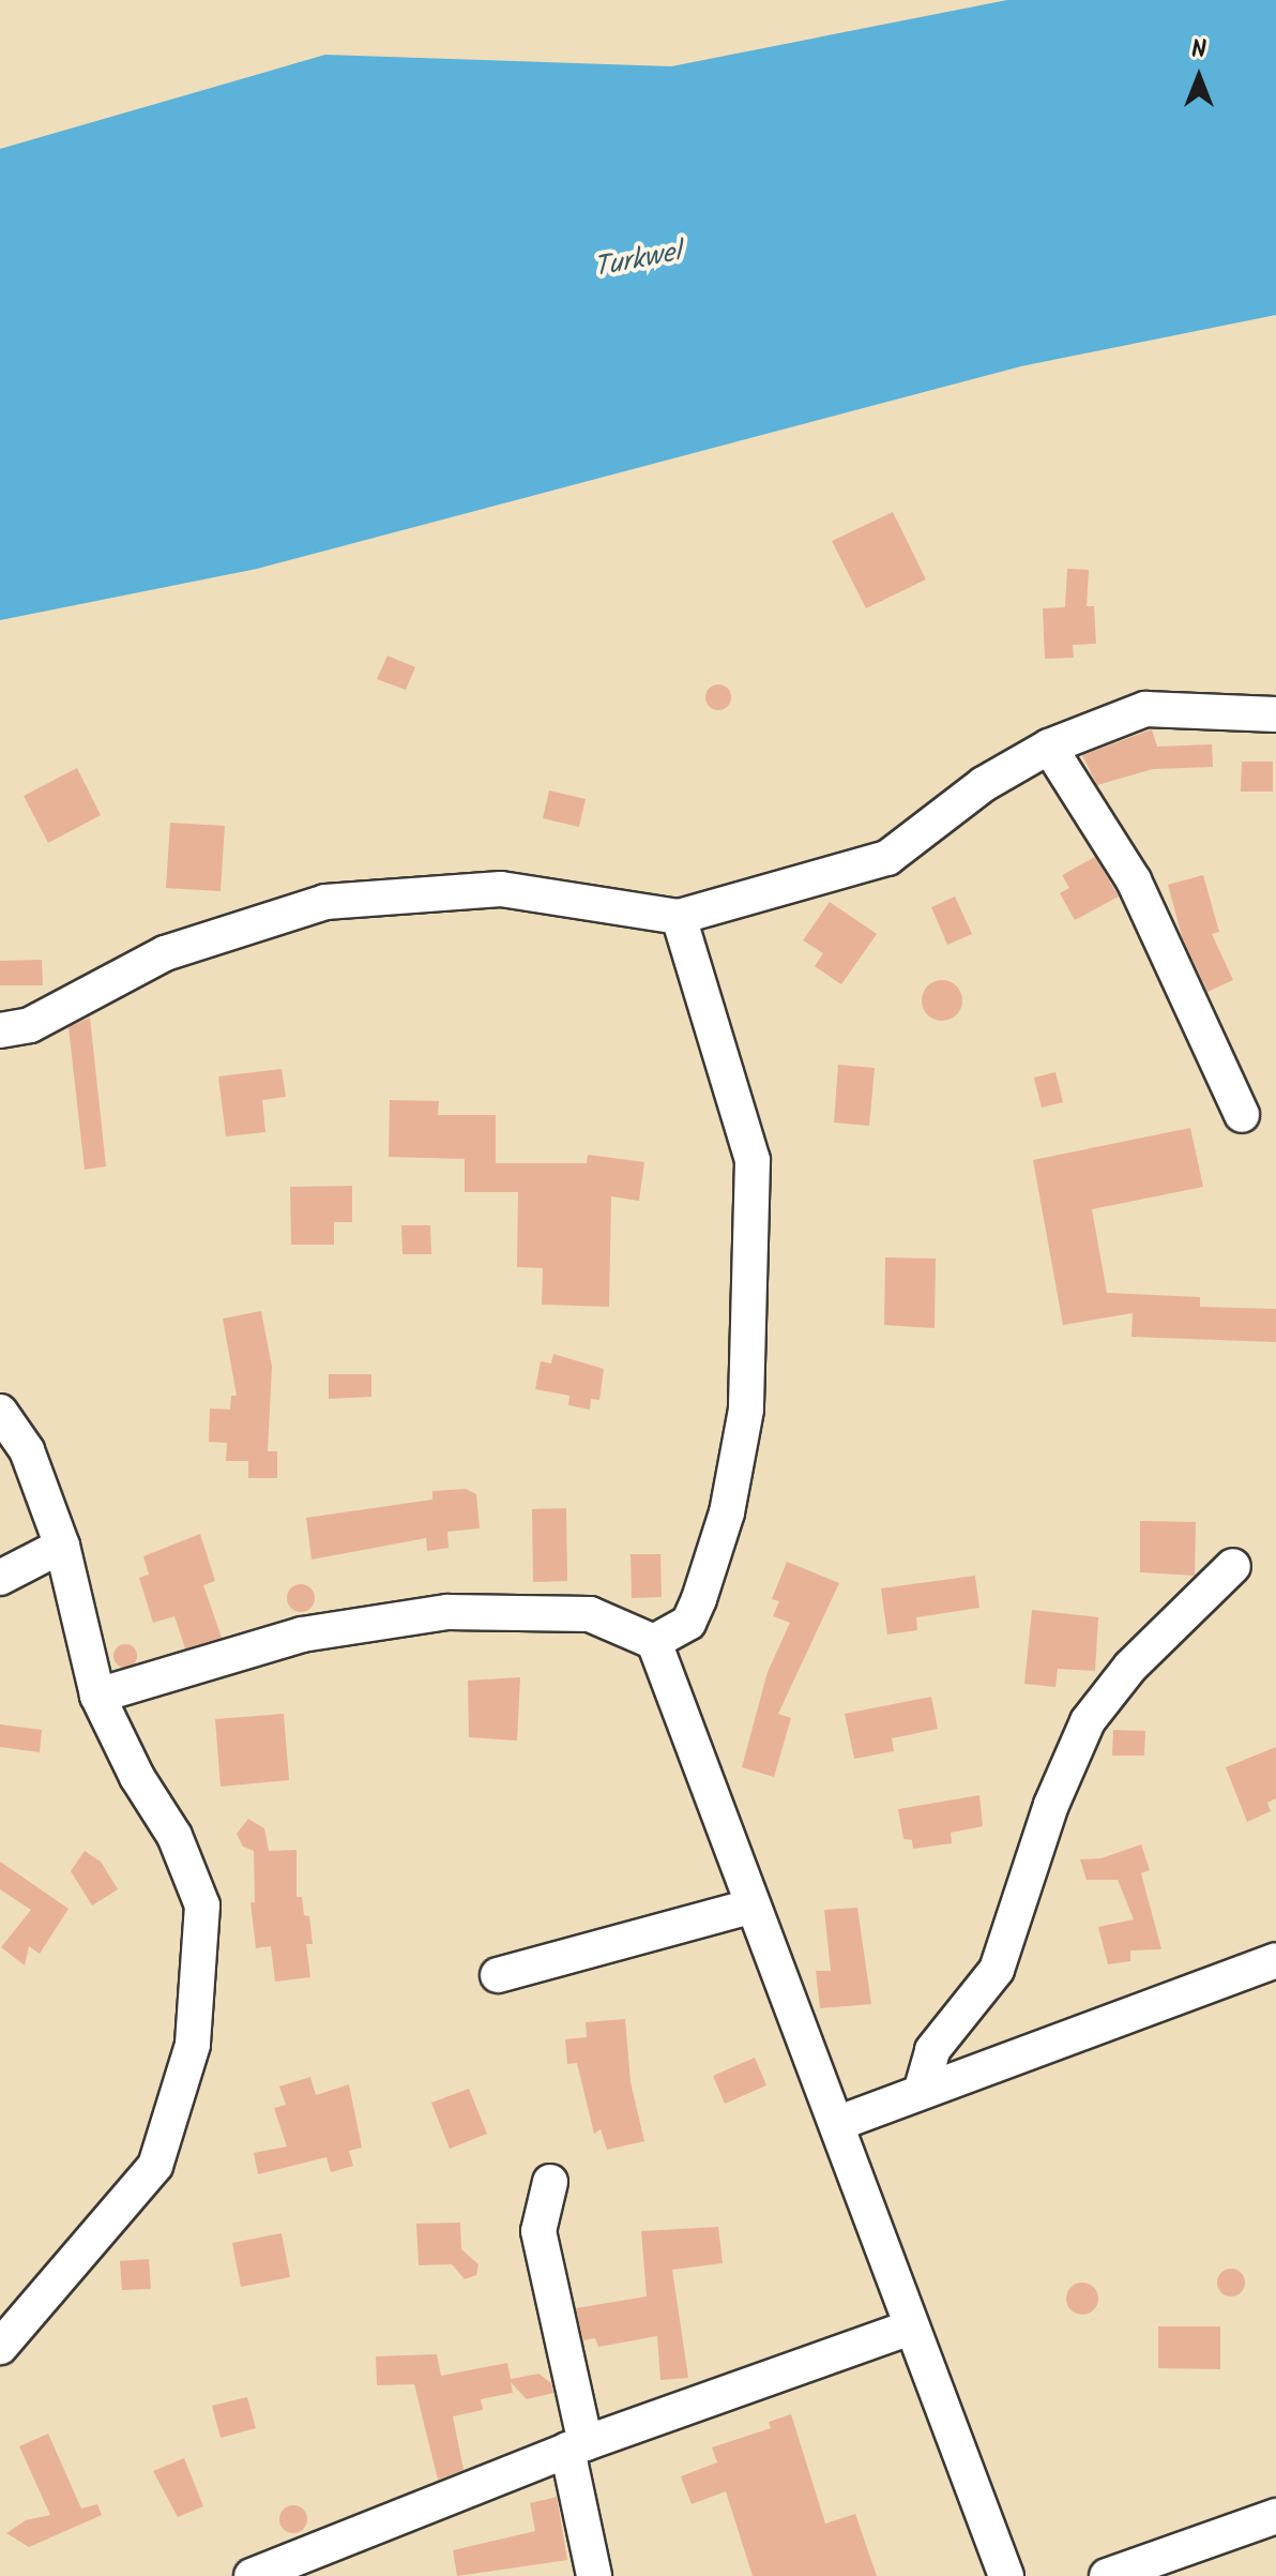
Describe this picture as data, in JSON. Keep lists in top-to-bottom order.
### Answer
{
  "water": ["Turkwel"],
  "north": "top"
}
